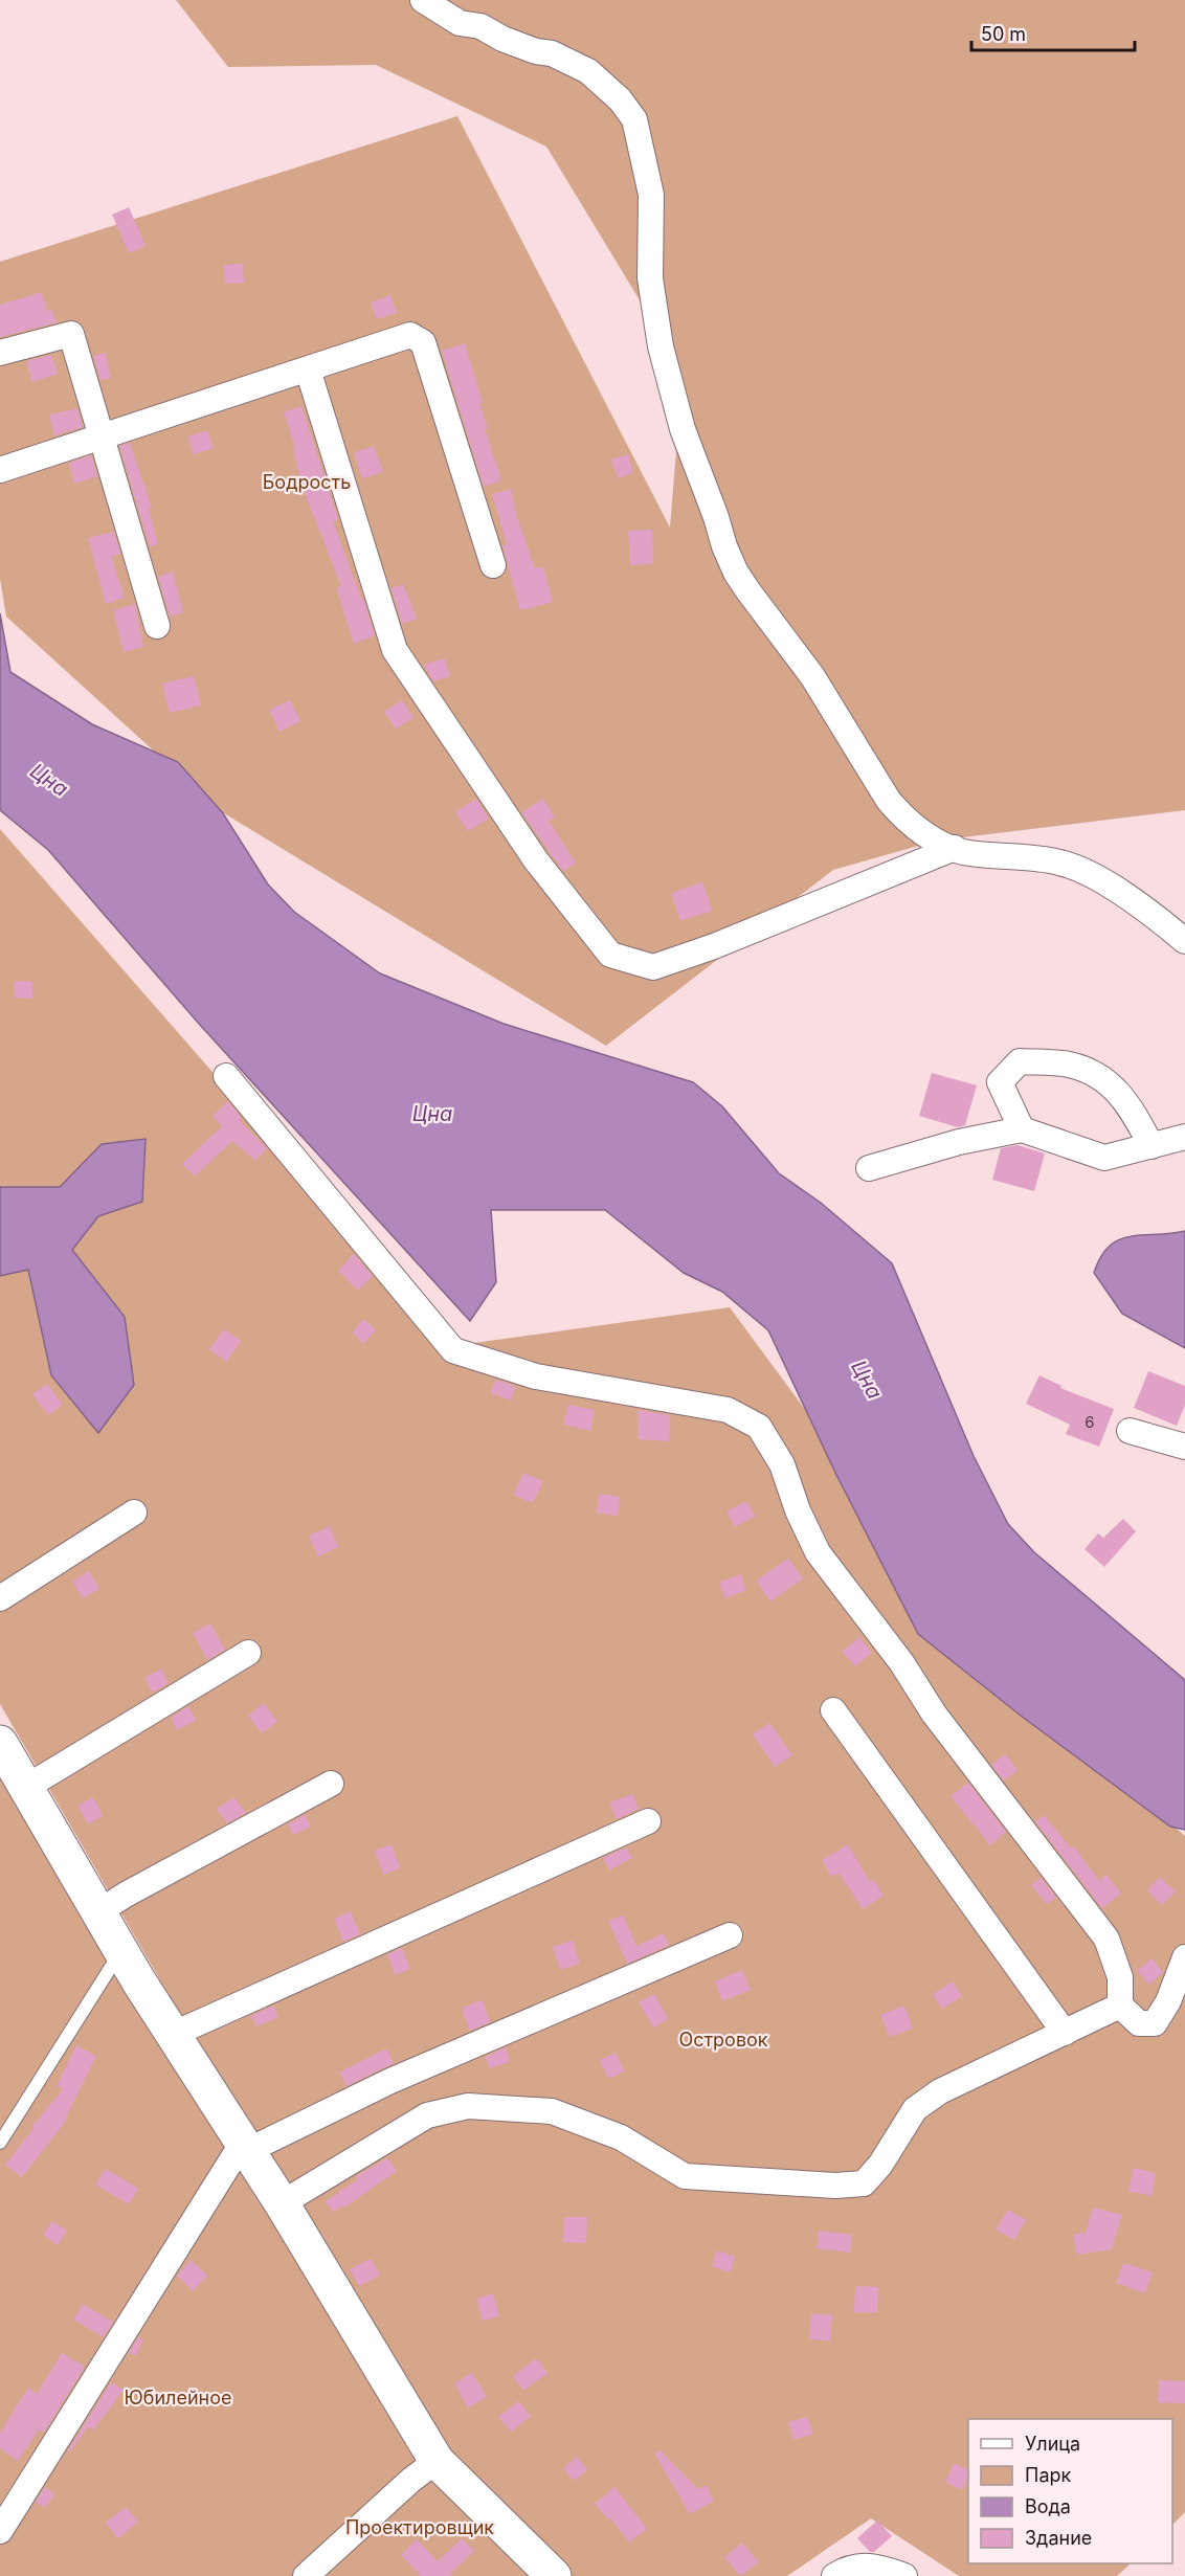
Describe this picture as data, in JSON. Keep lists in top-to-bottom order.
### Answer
{
  "water": ["Цна"],
  "parks": [
    "Бодрость",
    "Островок",
    "Юбилейное",
    "Проектировщик"
  ],
  "house_numbers": ["6"],
  "legend": [
    "Улица",
    "Парк",
    "Вода",
    "Здание"
  ],
  "scale_bar": "50 m"
}
